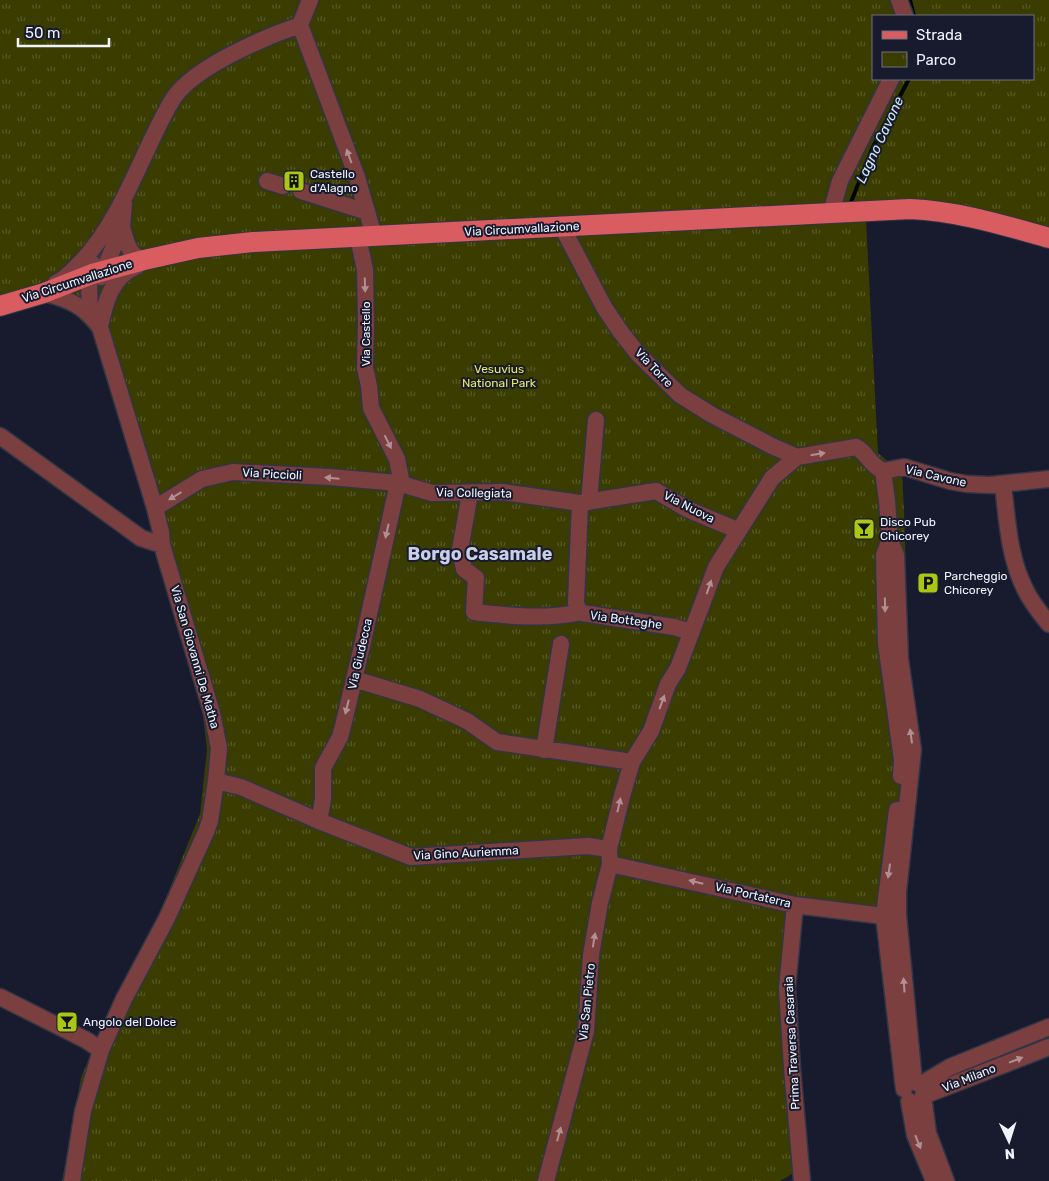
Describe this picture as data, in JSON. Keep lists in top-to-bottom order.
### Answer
{
  "streets": {
    "main road": ["Via Circumvallazione"],
    "street": [
      "Via Castello",
      "Via Torre",
      "Via Piccioli",
      "Via Cavone",
      "Via Collegiata",
      "Via Nuova",
      "Via Botteghe",
      "Via Giudecca",
      "Via San Giovanni De Matha",
      "Via Gino Auriemma",
      "Via Portaterra",
      "Via San Pietro",
      "Prima Traversa Casaraia",
      "Via Milano"
    ]
  },
  "crossings": [
    ["Via Circumvallazione", "Via Castello"],
    ["Via Circumvallazione", "Via Torre"],
    ["Via Circumvallazione", "Via San Giovanni De Matha"],
    ["Via Castello", "Via Piccioli"],
    ["Via Castello", "Via Collegiata"],
    ["Via Castello", "Via Giudecca"],
    ["Via Torre", "Via San Pietro"],
    ["Via Piccioli", "Via Collegiata"],
    ["Via Piccioli", "Via Giudecca"],
    ["Via Piccioli", "Via San Giovanni De Matha"],
    ["Via Collegiata", "Via Nuova"],
    ["Via Collegiata", "Via Botteghe"],
    ["Via Collegiata", "Via Giudecca"],
    ["Via Nuova", "Via Botteghe"],
    ["Via Nuova", "Via San Pietro"],
    ["Via Botteghe", "Via San Pietro"],
    ["Via Giudecca", "Via Gino Auriemma"],
    ["Via San Giovanni De Matha", "Via Gino Auriemma"],
    ["Via Gino Auriemma", "Via Portaterra"],
    ["Via Gino Auriemma", "Via San Pietro"],
    ["Via Portaterra", "Via San Pietro"],
    ["Via Portaterra", "Prima Traversa Casaraia"]
  ],
  "one_way": [
    "Via Piccioli",
    "Via Giudecca",
    "Via Portaterra",
    "Via San Pietro"
  ],
  "districts": ["Borgo Casamale"],
  "water": ["Lagno Cavone"],
  "parks": ["Vesuvius National Park"],
  "places": {
    "building": ["Castello d'Alagno"],
    "bar": ["Disco Pub Chicorey", "Angolo del Dolce"],
    "parking": ["Parcheggio Chicorey"]
  },
  "legend": ["Strada", "Parco"],
  "scale_bar": "50 m",
  "north": "bottom"
}
